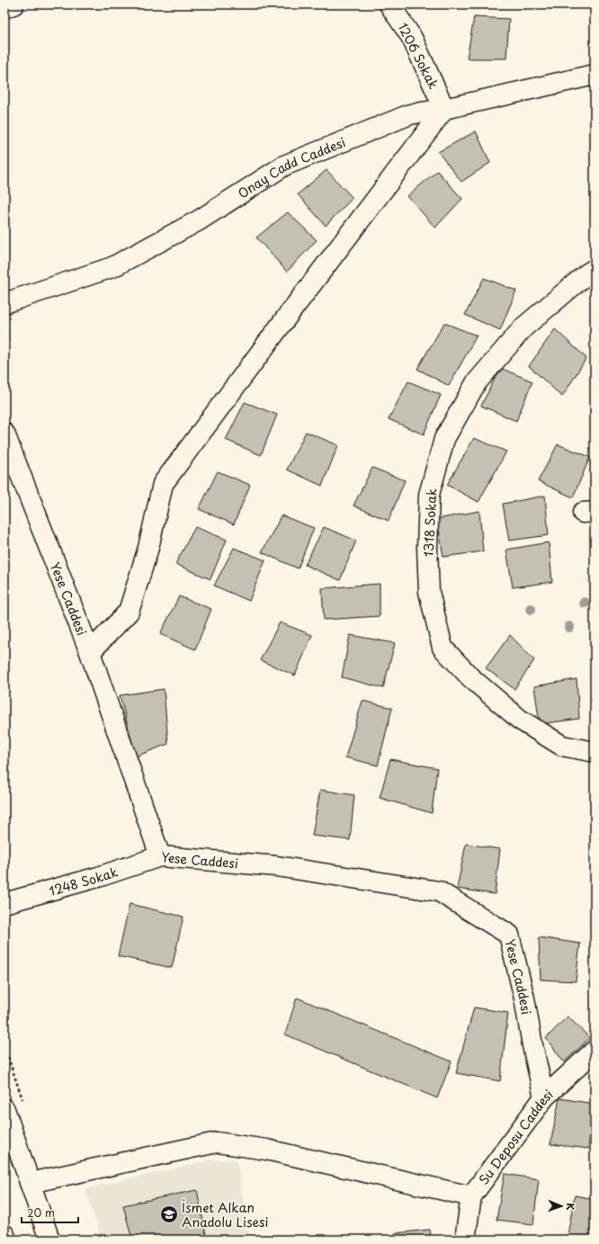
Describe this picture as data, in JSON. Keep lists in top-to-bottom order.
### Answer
{
  "streets": {
    "main road": [
      "1206 Sokak",
      "Onay Cadd Caddesi",
      "1318 Sokak",
      "Yese Caddesi",
      "1248 Sokak",
      "Su Deposu Caddesi"
    ]
  },
  "crossings": [
    ["1206 Sokak", "Onay Cadd Caddesi"],
    ["Yese Caddesi", "1248 Sokak"],
    ["Yese Caddesi", "Su Deposu Caddesi"]
  ],
  "places": {
    "school or university": ["İsmet Alkan Anadolu Lisesi"]
  },
  "scale_bar": "20 m",
  "north": "right"
}
